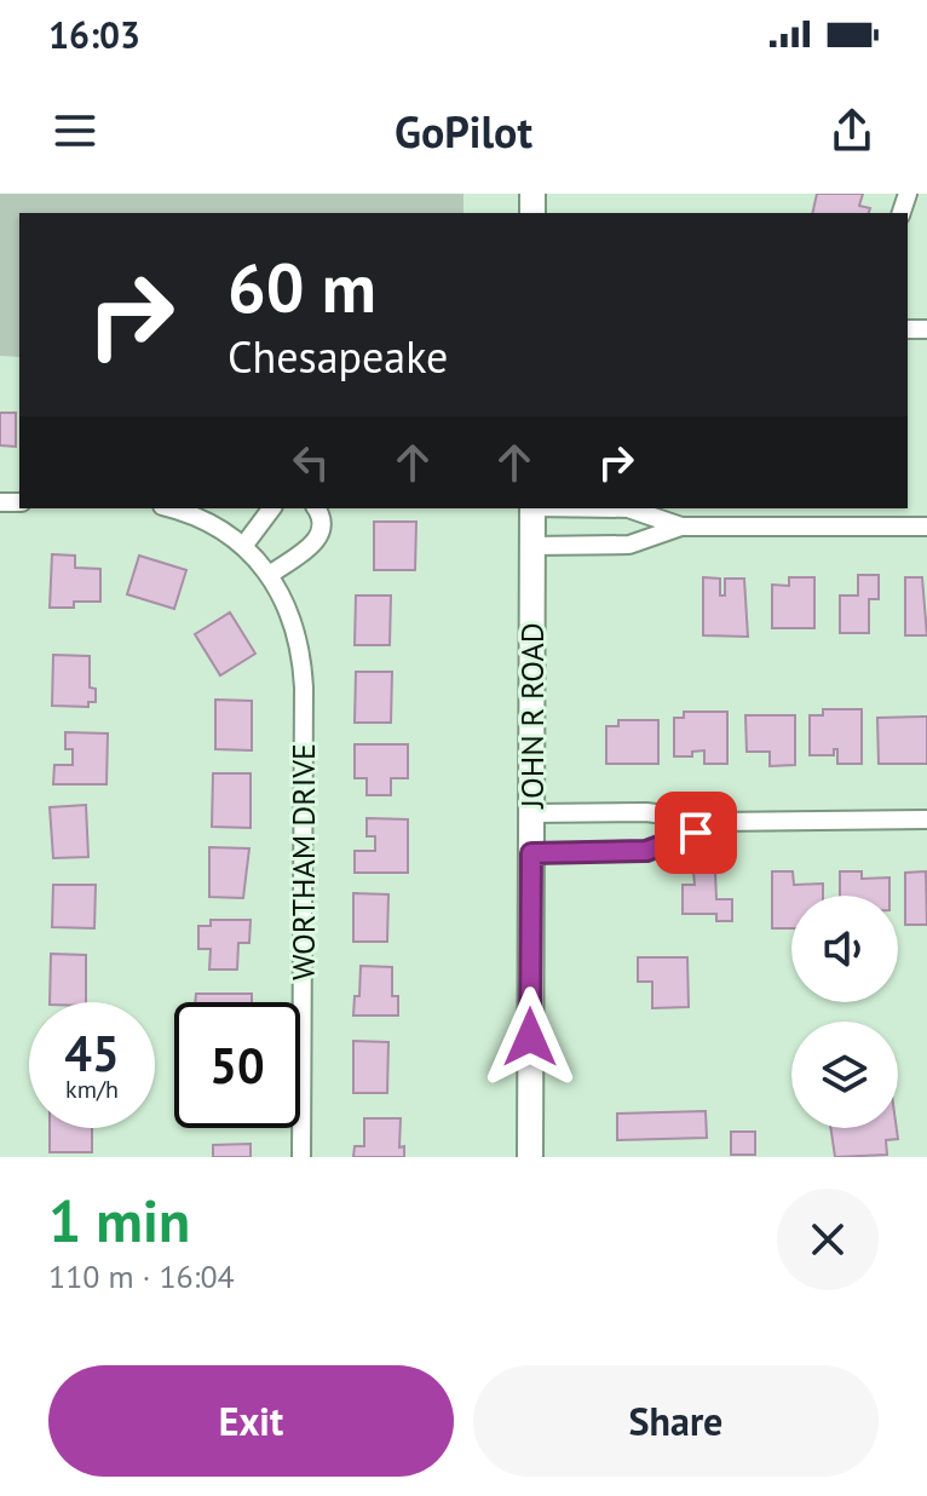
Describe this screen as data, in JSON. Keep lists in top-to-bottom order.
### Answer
{
  "streets": {
    "main road": ["JOHN R ROAD"],
    "street": ["WORTHAM DRIVE"]
  },
  "page": {
    "status": "16:03",
    "header": "GoPilot",
    "turn": ["60 m", "Chesapeake"],
    "speed": "45 km/h",
    "limit": "50",
    "heading": ["1 min", "110 m · 16:04"],
    "buttons": ["Exit", "Share"]
  }
}
